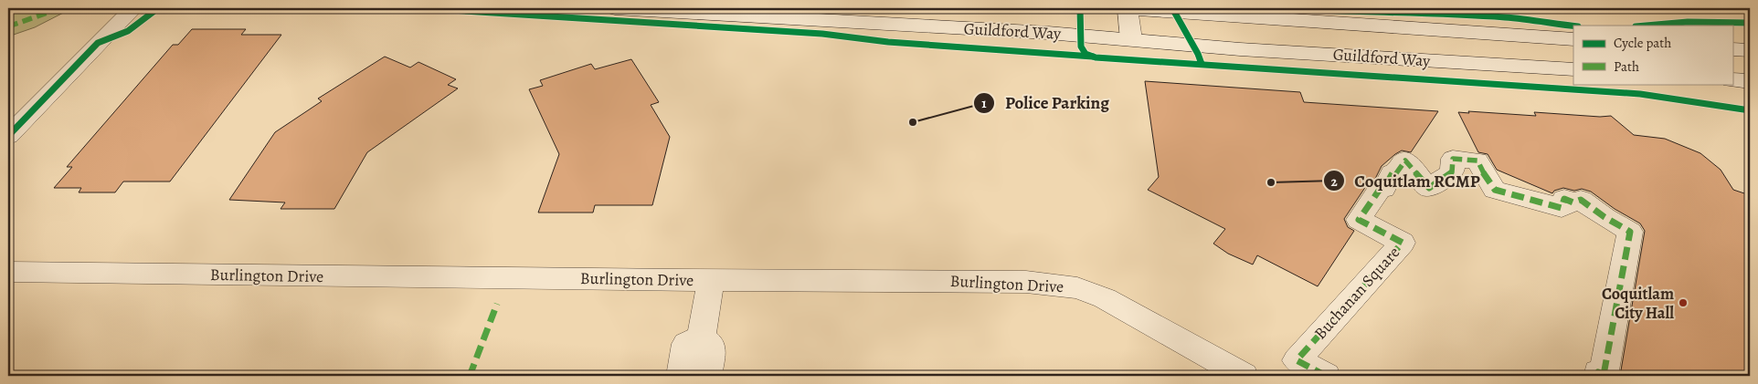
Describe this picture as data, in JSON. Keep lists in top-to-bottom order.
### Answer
{
  "streets": {
    "street": ["Guildford Way", "Burlington Drive", "Buchanan Square"]
  },
  "places": ["Police Parking", "Coquitlam RCMP", "Coquitlam City Hall"],
  "legend": ["Cycle path", "Path"]
}
